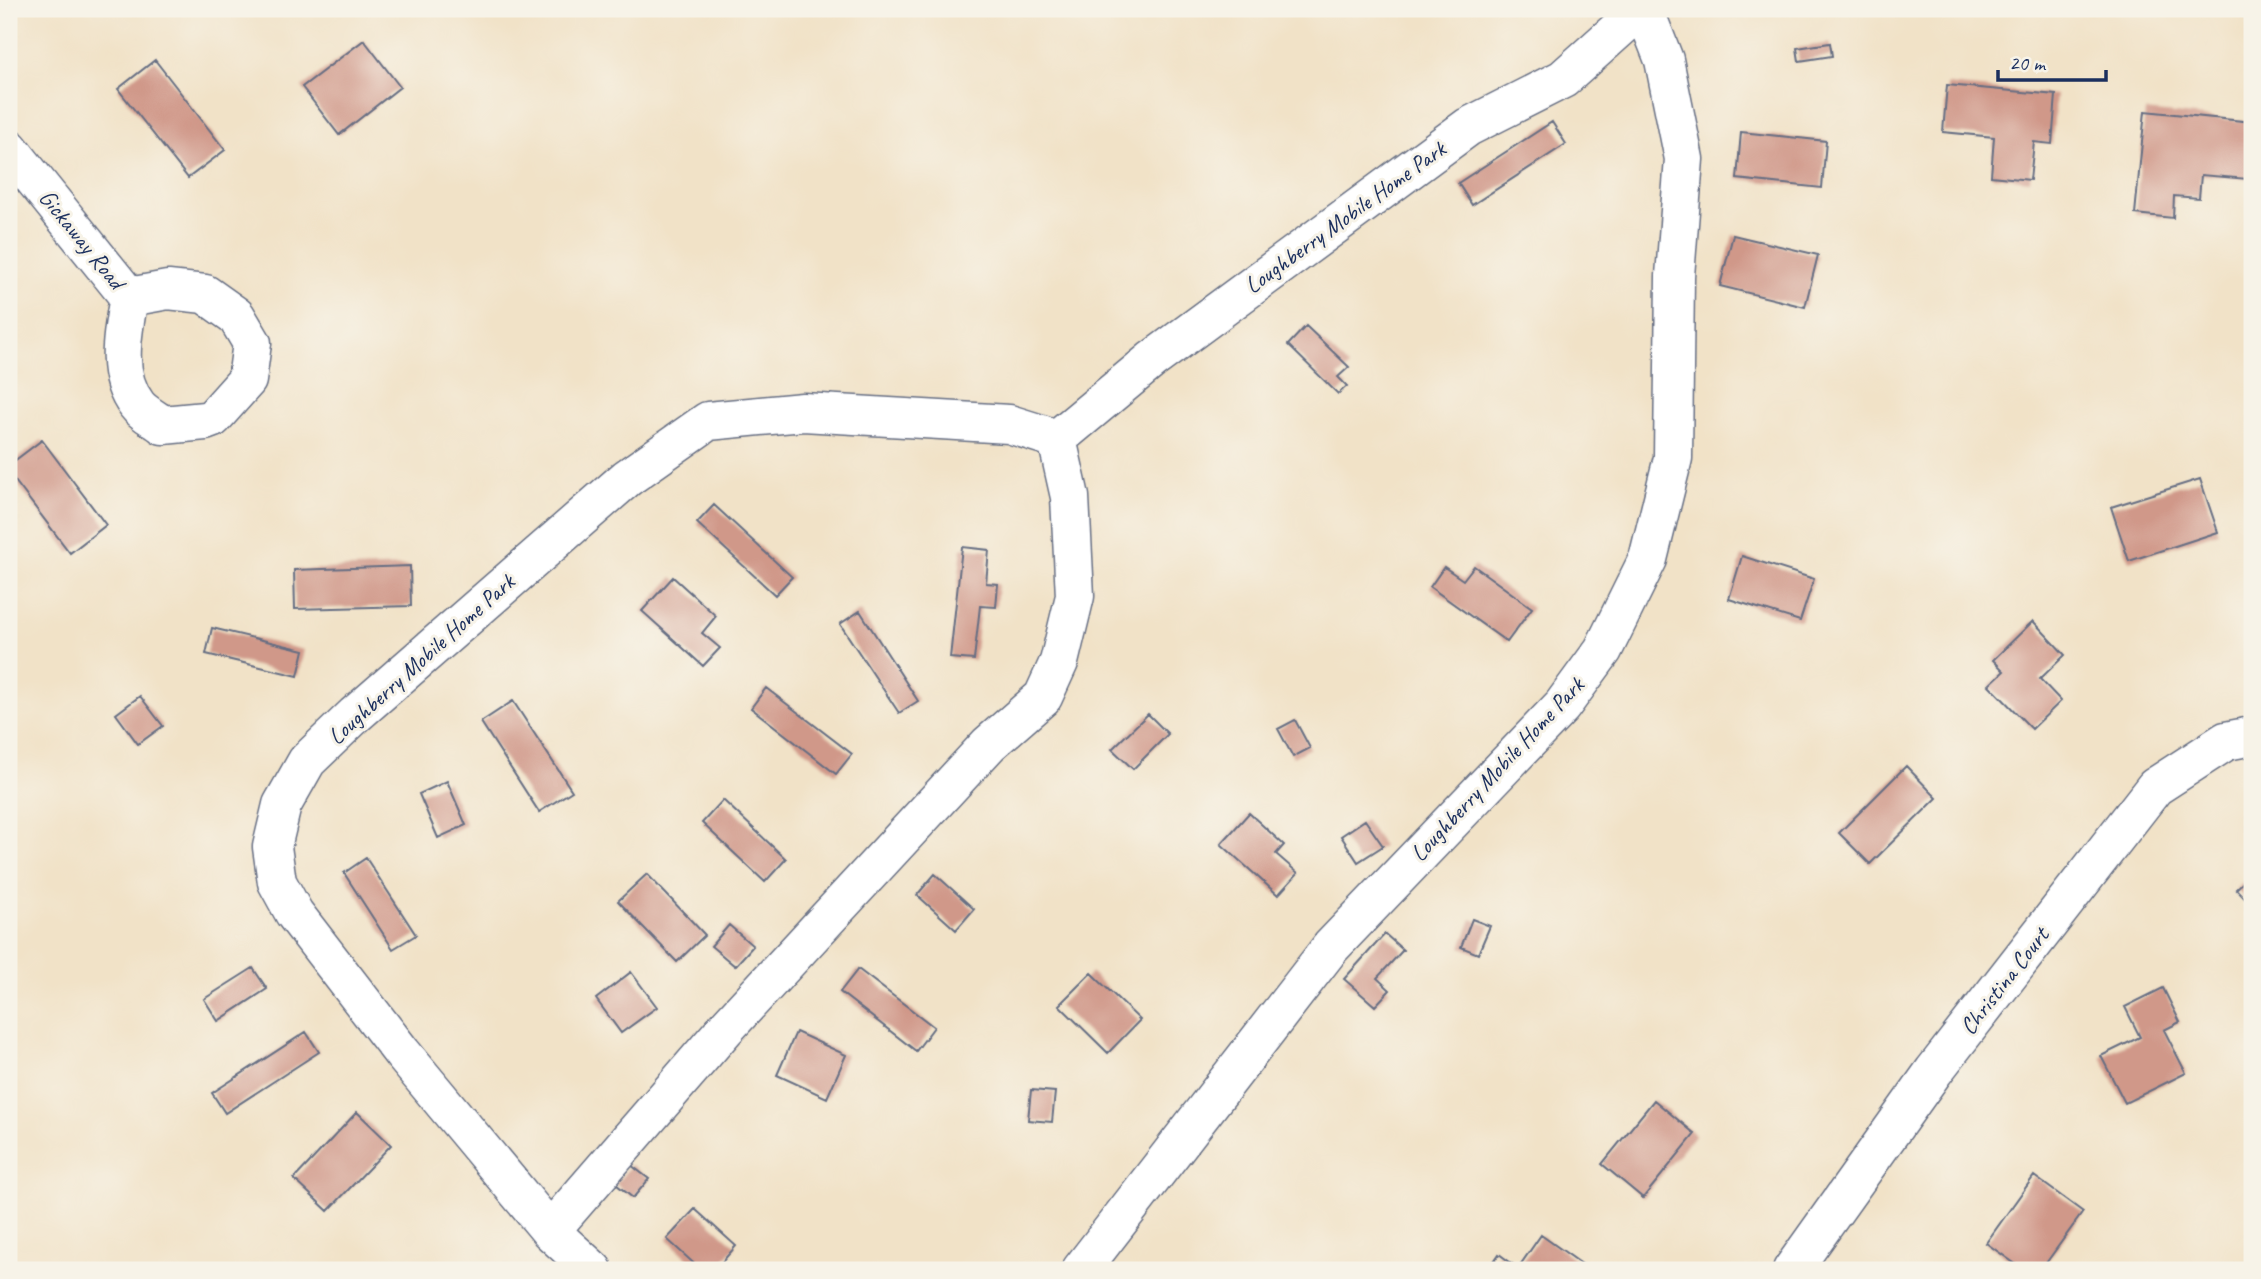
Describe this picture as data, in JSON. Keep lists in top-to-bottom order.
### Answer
{
  "streets": {
    "street": ["Loughberry Mobile Home Park", "Gickaway Road", "Christina Court"]
  },
  "scale_bar": "20 m"
}
